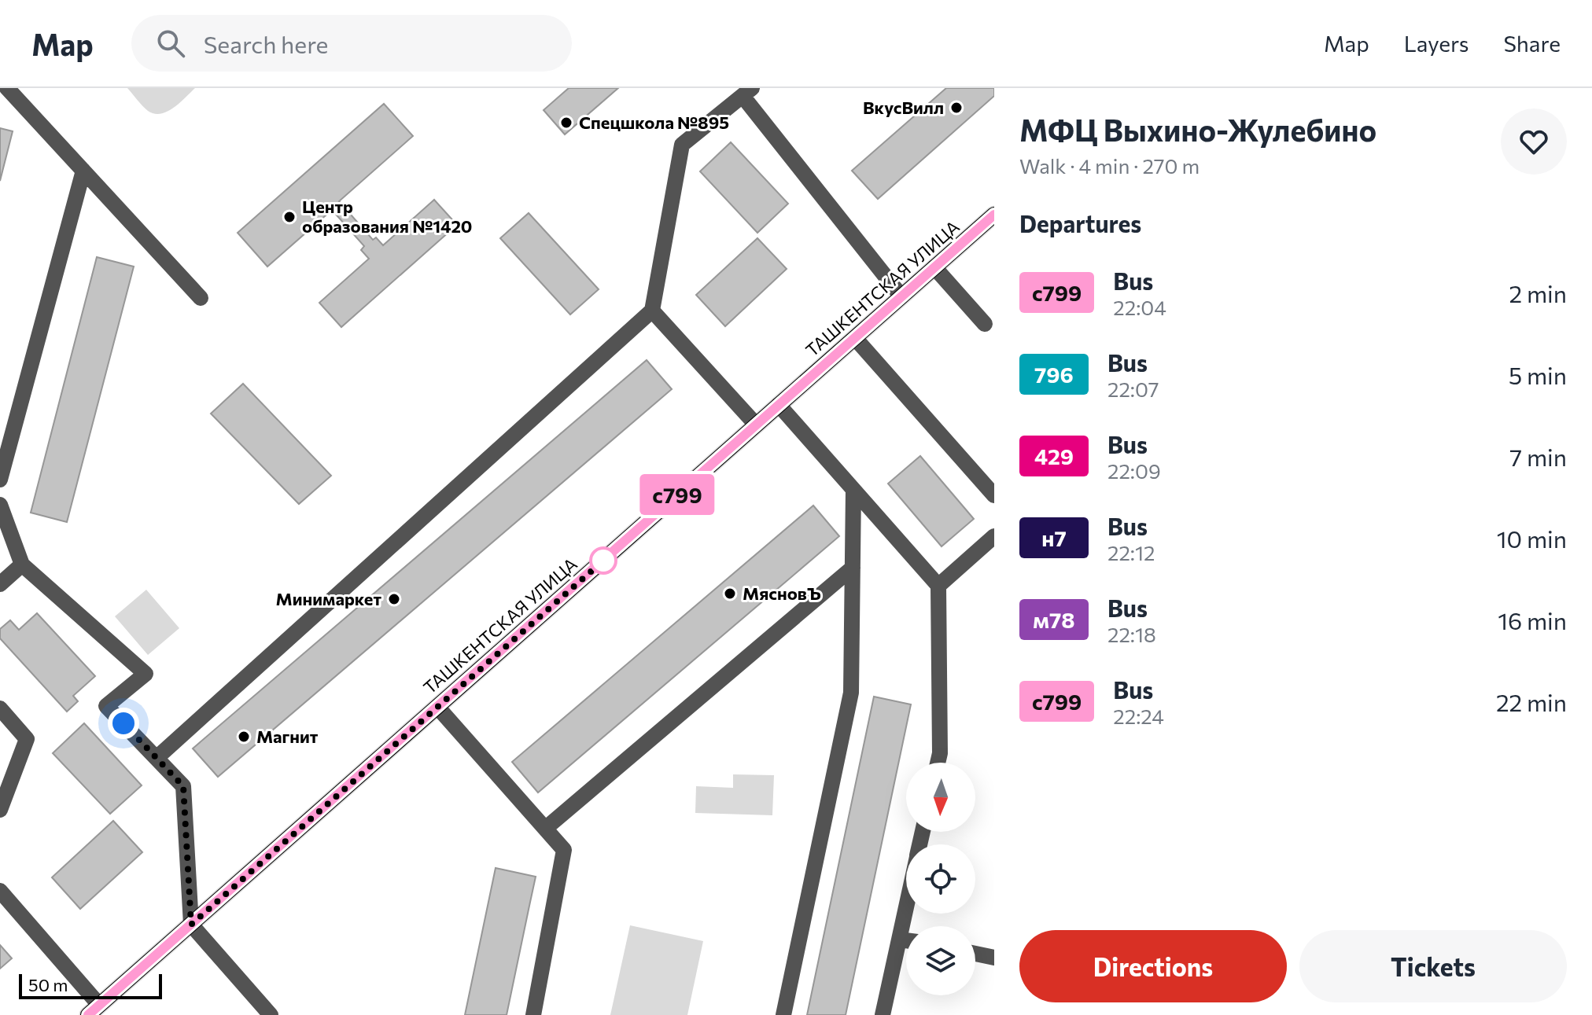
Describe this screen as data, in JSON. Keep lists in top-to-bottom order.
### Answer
{
  "streets": {
    "main road": ["ТАШКЕНТСКАЯ УЛИЦА"]
  },
  "places": [
    "ВкусВилл",
    "Спецшкола №895",
    "Центр образования №1420",
    "МясновЪ",
    "Минимаркет",
    "Магнит"
  ],
  "lines": ["bus line с799"],
  "scale_bar": "50 m",
  "north": "bottom",
  "page": {
    "header": "Map",
    "search": "Search here",
    "nav": ["Map", "Layers", "Share"],
    "on_map": "с799",
    "heading": [
      ["МФЦ Выхино-Жулебино", "Walk · 4 min · 270 m"],
      "Departures"
    ],
    "list": [
      {
        "mark": "с799",
        "name": "Bus",
        "note": "22:04",
        "value": "2 min"
      },
      {
        "mark": "796",
        "name": "Bus",
        "note": "22:07",
        "value": "5 min"
      },
      {
        "mark": "429",
        "name": "Bus",
        "note": "22:09",
        "value": "7 min"
      },
      {
        "mark": "н7",
        "name": "Bus",
        "note": "22:12",
        "value": "10 min"
      },
      {
        "mark": "м78",
        "name": "Bus",
        "note": "22:18",
        "value": "16 min"
      },
      {
        "mark": "с799",
        "name": "Bus",
        "note": "22:24",
        "value": "22 min"
      }
    ],
    "buttons": ["Directions", "Tickets"],
    "scale": "50 m"
  }
}
